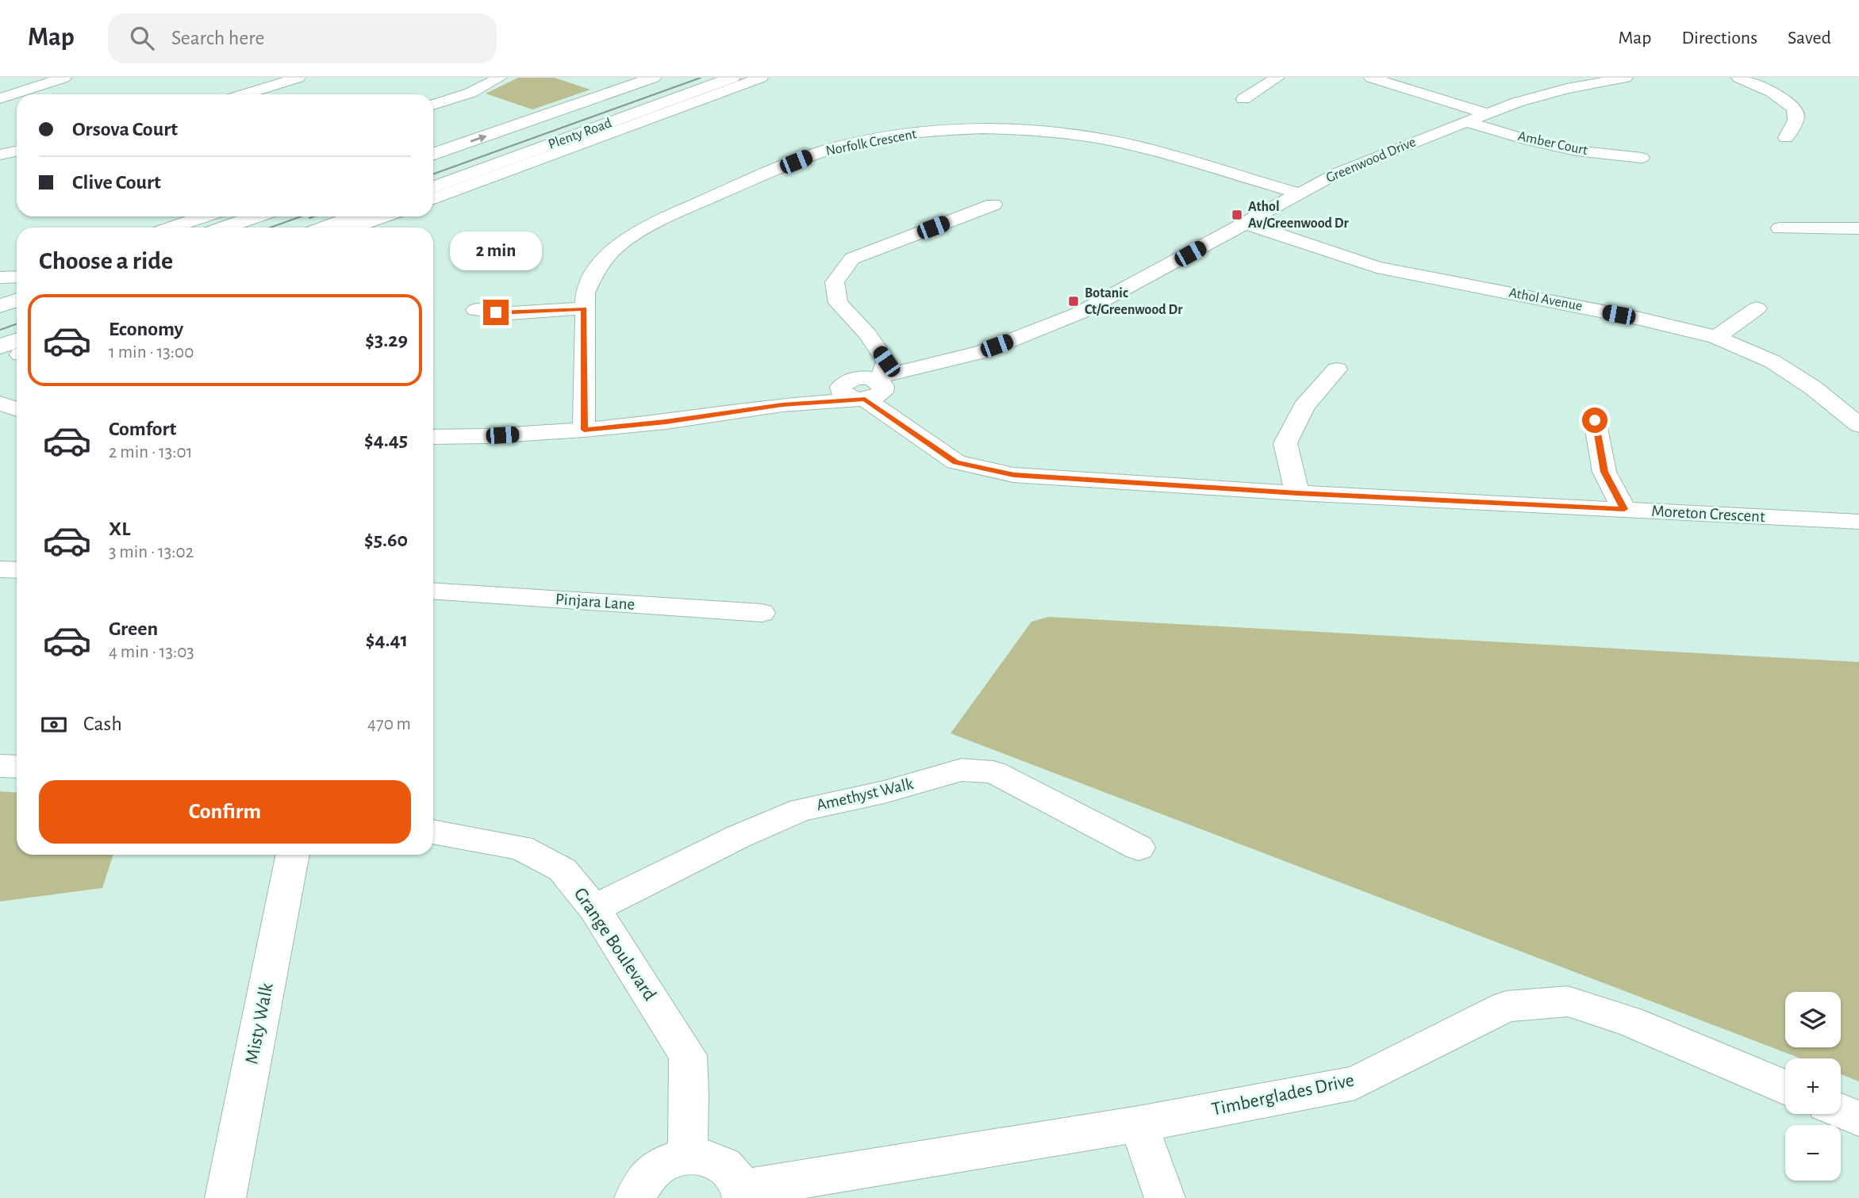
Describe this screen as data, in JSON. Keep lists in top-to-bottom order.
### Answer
{
  "streets": {
    "highway": ["Plenty Road"],
    "street": [
      "Norfolk Crescent",
      "Amber Court",
      "Greenwood Drive",
      "Athol Avenue",
      "Moreton Crescent",
      "Pinjara Lane",
      "Amethyst Walk",
      "Grange Boulevard",
      "Misty Walk",
      "Timberglades Drive"
    ]
  },
  "crossings": [
    ["Norfolk Crescent", "Greenwood Drive"],
    ["Amber Court", "Greenwood Drive"],
    ["Greenwood Drive", "Athol Avenue"],
    ["Greenwood Drive", "Moreton Crescent"],
    ["Amethyst Walk", "Grange Boulevard"]
  ],
  "places": {
    "transit": ["Athol Av/Greenwood Dr", "Botanic Ct/Greenwood Dr"]
  },
  "page": {
    "header": "Map",
    "search": "Search here",
    "nav": ["Map", "Directions", "Saved"],
    "banner": ["Orsova Court", "Clive Court"],
    "heading": "Choose a ride",
    "bubble": "2 min",
    "list": [
      {
        "name": "Economy",
        "note": "1 min · 13:00",
        "value": "$3.29"
      },
      {
        "name": "Comfort",
        "note": "2 min · 13:01",
        "value": "$4.45"
      },
      {
        "name": "XL",
        "note": "3 min · 13:02",
        "value": "$5.60"
      },
      {
        "name": "Green",
        "note": "4 min · 13:03",
        "value": "$4.41"
      }
    ],
    "pay": ["Cash", "470 m"],
    "buttons": "Confirm",
    "map_buttons": ["+", "−"]
  }
}
